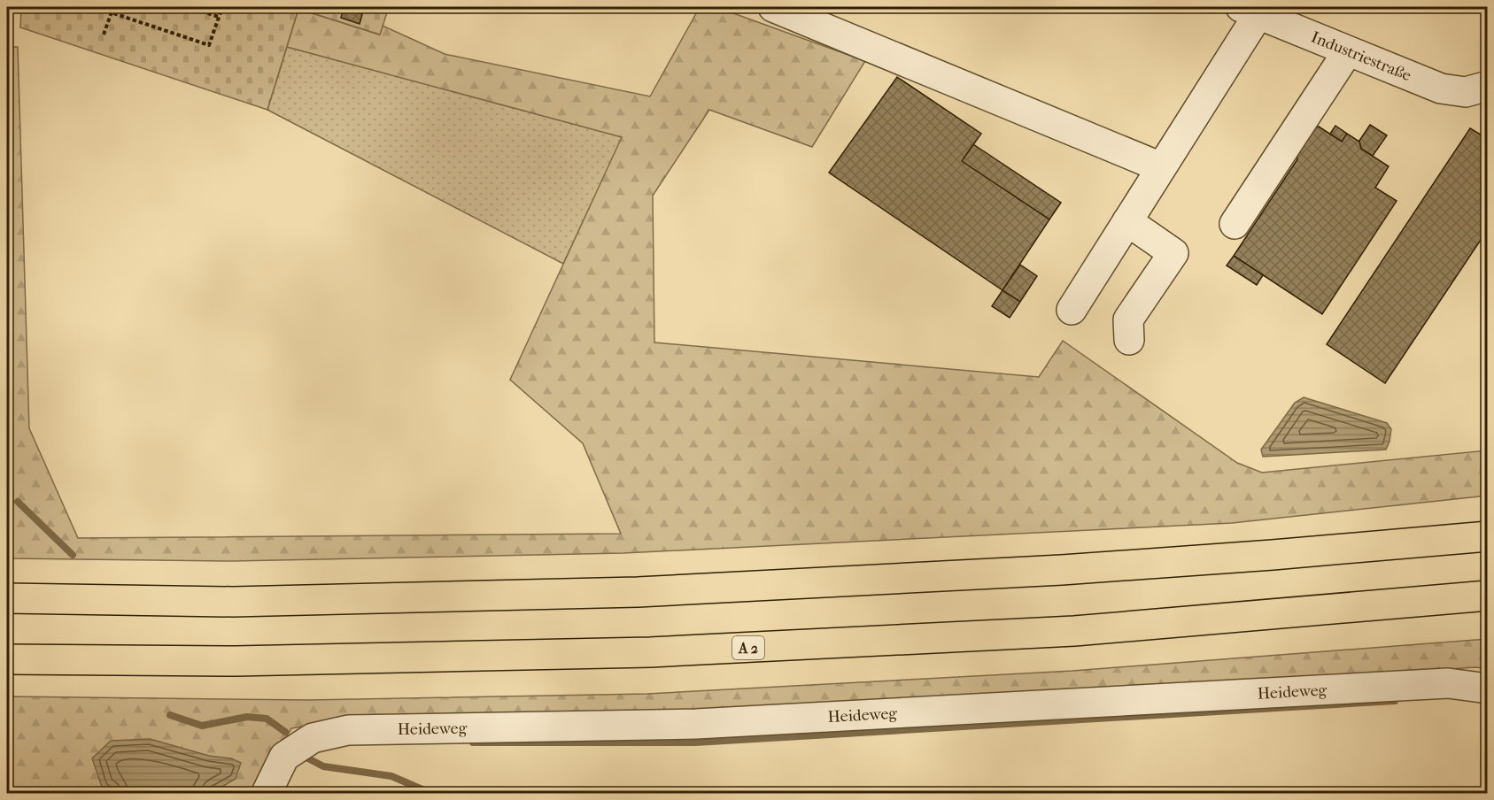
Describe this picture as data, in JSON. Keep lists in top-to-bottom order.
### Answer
{
  "streets": {
    "highway": ["A 2"],
    "street": ["Industriestraße", "Heideweg"]
  }
}
